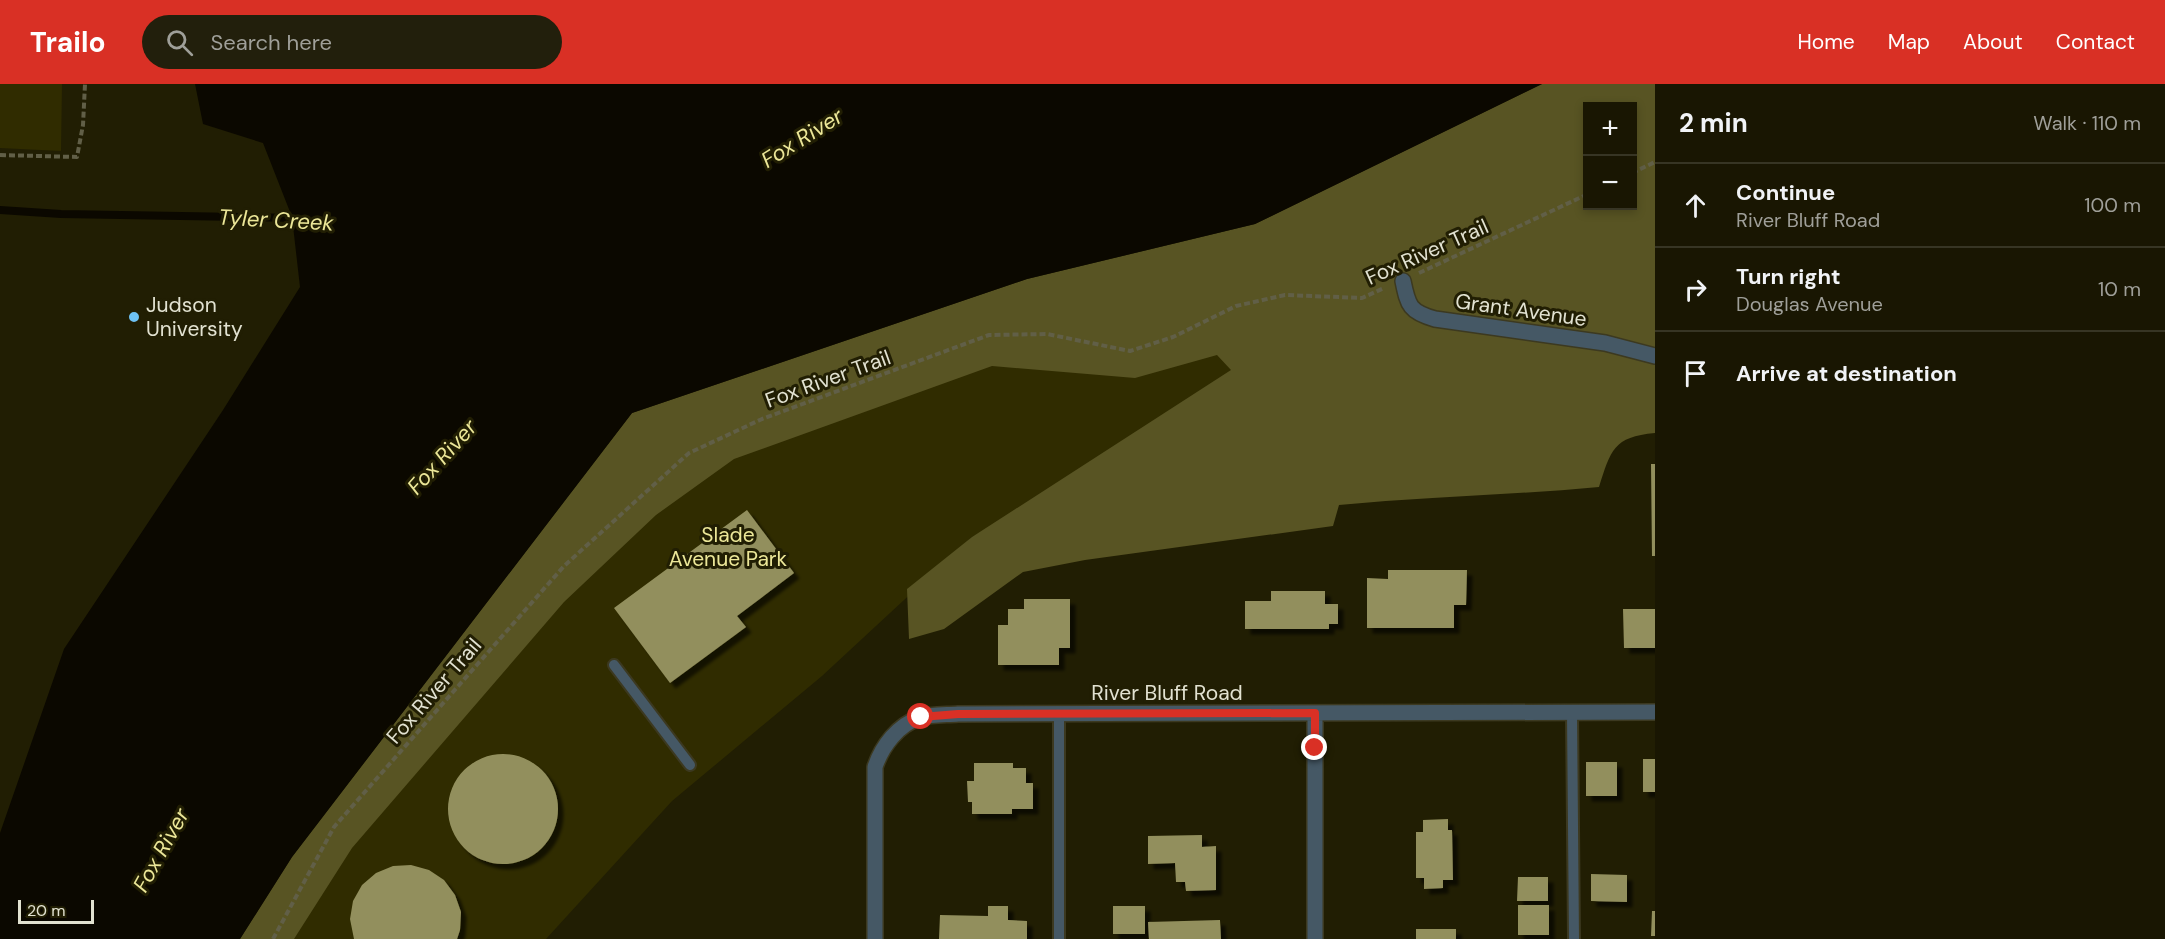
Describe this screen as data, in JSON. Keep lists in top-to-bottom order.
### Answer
{
  "streets": {
    "street": ["Grant Avenue", "River Bluff Road"],
    "path": ["Fox River Trail"]
  },
  "crossings": [
    ["Fox River Trail", "Grant Avenue"]
  ],
  "water": ["Fox River", "Tyler Creek"],
  "parks": ["Slade Avenue Park"],
  "places": ["Judson University"],
  "scale_bar": "20 m",
  "page": {
    "header": "Trailo",
    "search": "Search here",
    "nav": [
      "Home",
      "Map",
      "About",
      "Contact"
    ],
    "heading": ["2 min", "Walk · 110 m"],
    "map_buttons": ["+", "−"],
    "list": [
      ["Continue", "River Bluff Road", "100 m"],
      ["Turn right", "Douglas Avenue", "10 m"],
      "Arrive at destination"
    ],
    "scale": "20 m"
  }
}
